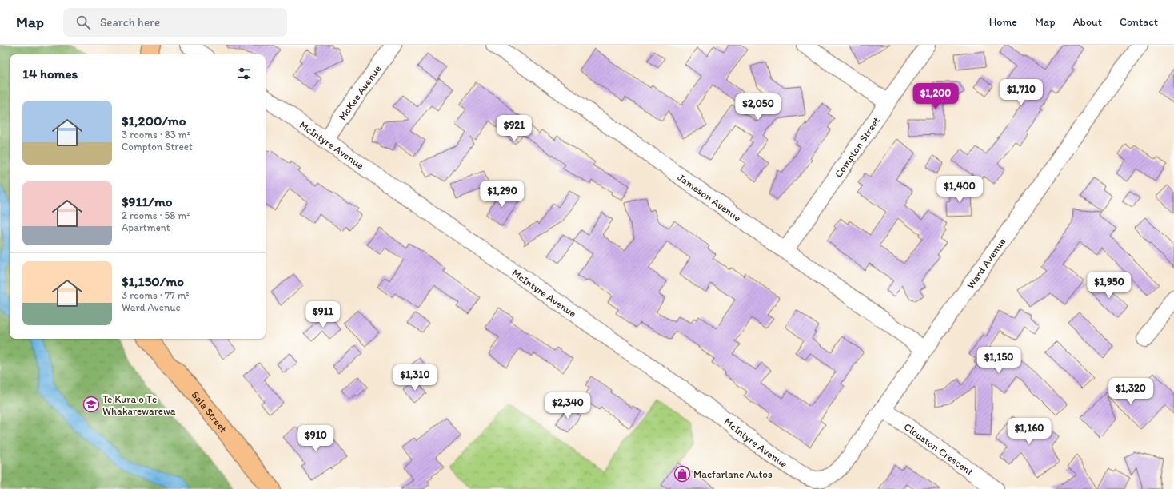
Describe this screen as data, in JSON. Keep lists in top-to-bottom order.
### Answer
{
  "streets": {
    "highway": ["Sala Street"],
    "street": [
      "McKee Avenue",
      "McIntyre Avenue",
      "Compton Street",
      "Jameson Avenue",
      "Ward Avenue",
      "Clouston Crescent"
    ]
  },
  "crossings": [
    ["McKee Avenue", "McIntyre Avenue"],
    ["McIntyre Avenue", "Ward Avenue"],
    ["Compton Street", "Jameson Avenue"],
    ["Jameson Avenue", "Ward Avenue"],
    ["Ward Avenue", "Clouston Crescent"]
  ],
  "places": {
    "school or university": ["Te Kura o Te Whakarewarewa"],
    "shop": ["Macfarlane Autos"]
  },
  "page": {
    "header": "Map",
    "search": "Search here",
    "nav": [
      "Home",
      "Map",
      "About",
      "Contact"
    ],
    "heading": "14 homes",
    "price": [
      "$1,710",
      "$1,200",
      "$2,050",
      "$921",
      "$1,400",
      "$1,290",
      "$1,950",
      "$911",
      "$1,150",
      "$1,310",
      "$1,320",
      "$2,340",
      "$1,160",
      "$910"
    ],
    "list": [
      {
        "name": "$1,200/mo",
        "note": "3 rooms · 83 m² · Compton Street"
      },
      {
        "name": "$911/mo",
        "note": "2 rooms · 58 m² · Apartment"
      },
      {
        "name": "$1,150/mo",
        "note": "3 rooms · 77 m² · Ward Avenue"
      }
    ]
  }
}
